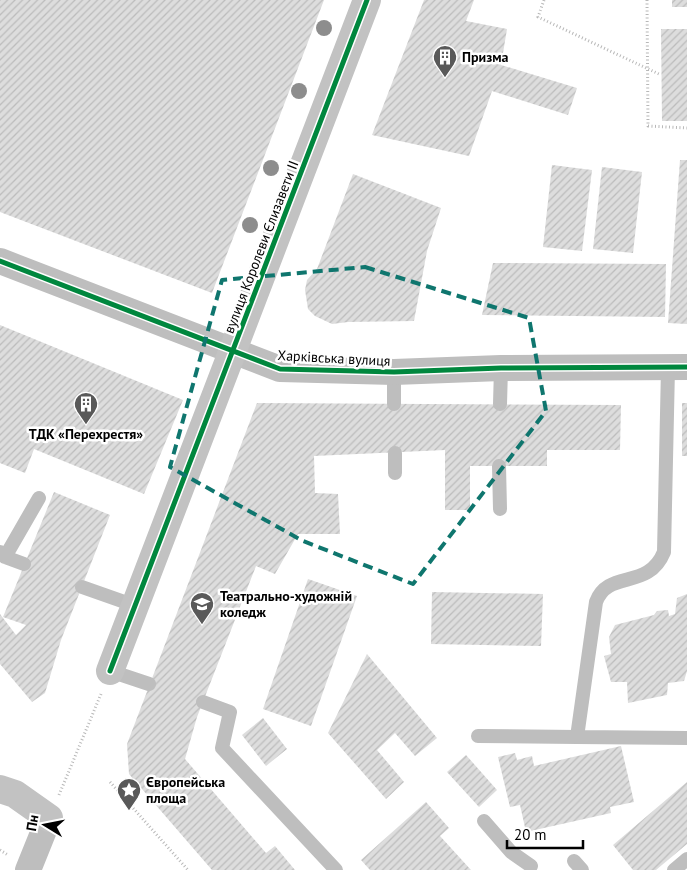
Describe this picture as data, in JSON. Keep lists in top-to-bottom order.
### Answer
{
  "streets": {
    "street": ["вулиця Королеви Єлизавети ІІ", "Харківська вулиця"]
  },
  "crossings": [
    ["вулиця Королеви Єлизавети ІІ", "Харківська вулиця"]
  ],
  "places": {
    "building": ["Призма", "ТДК «Перехрестя»"],
    "school or university": ["Театрально-художній коледж"],
    "place": ["Європейська площа"]
  },
  "scale_bar": "20 m",
  "north": "left"
}
